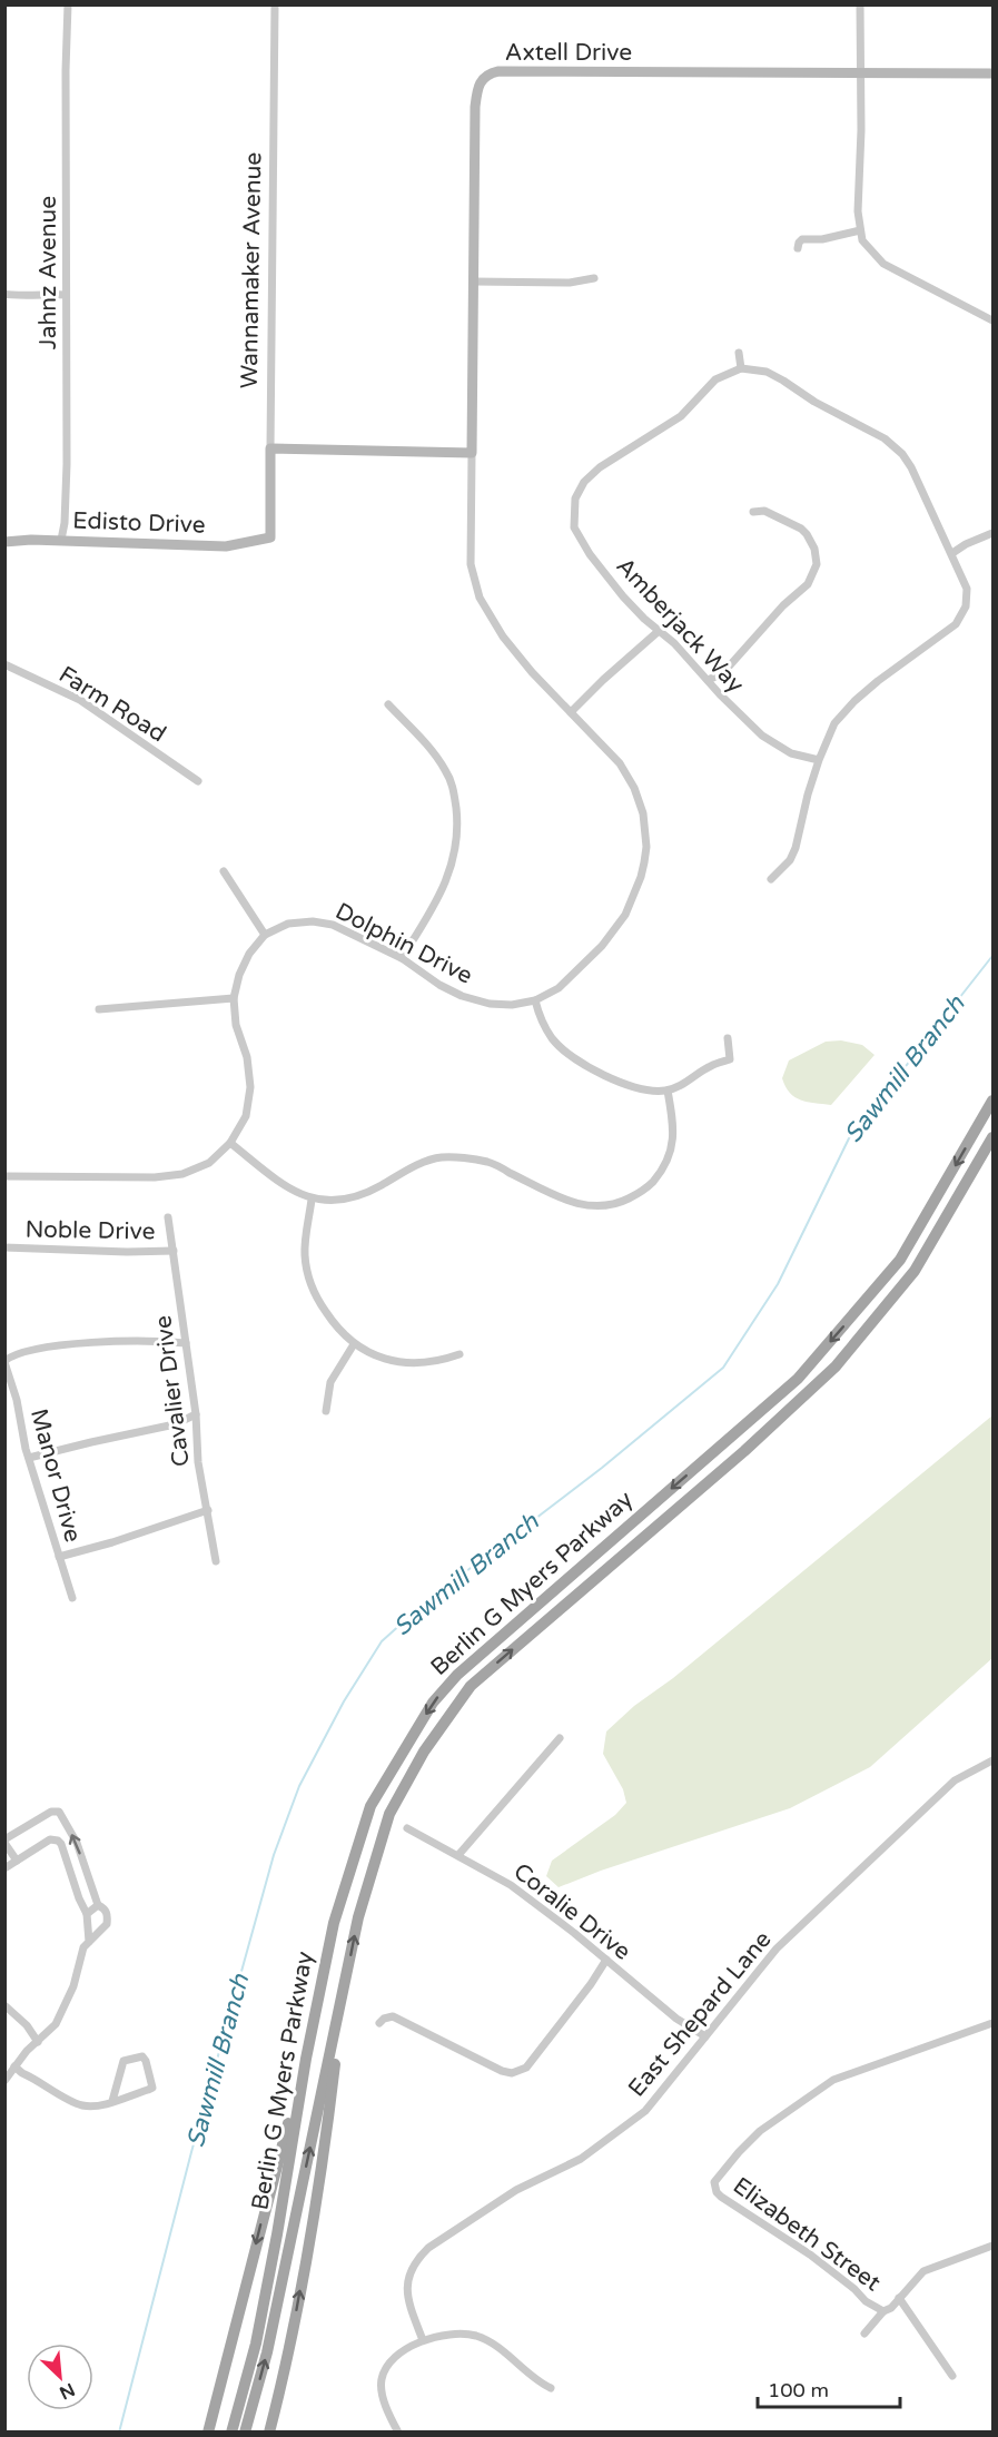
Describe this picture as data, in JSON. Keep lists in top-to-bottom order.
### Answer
{
  "streets": {
    "main road": ["Berlin G Myers Parkway"],
    "street": [
      "Axtell Drive",
      "Wannamaker Avenue",
      "Jahnz Avenue",
      "Edisto Drive",
      "Amberjack Way",
      "Farm Road",
      "Dolphin Drive",
      "Noble Drive",
      "Cavalier Drive",
      "Manor Drive",
      "Coralie Drive",
      "East Shepard Lane",
      "Elizabeth Street"
    ]
  },
  "crossings": [
    ["Axtell Drive", "Dolphin Drive"],
    ["Wannamaker Avenue", "Edisto Drive"],
    ["Jahnz Avenue", "Edisto Drive"],
    ["Noble Drive", "Cavalier Drive"],
    ["Coralie Drive", "East Shepard Lane"]
  ],
  "water": ["Sawmill Branch"],
  "scale_bar": "100 m",
  "north": "bottom right"
}
